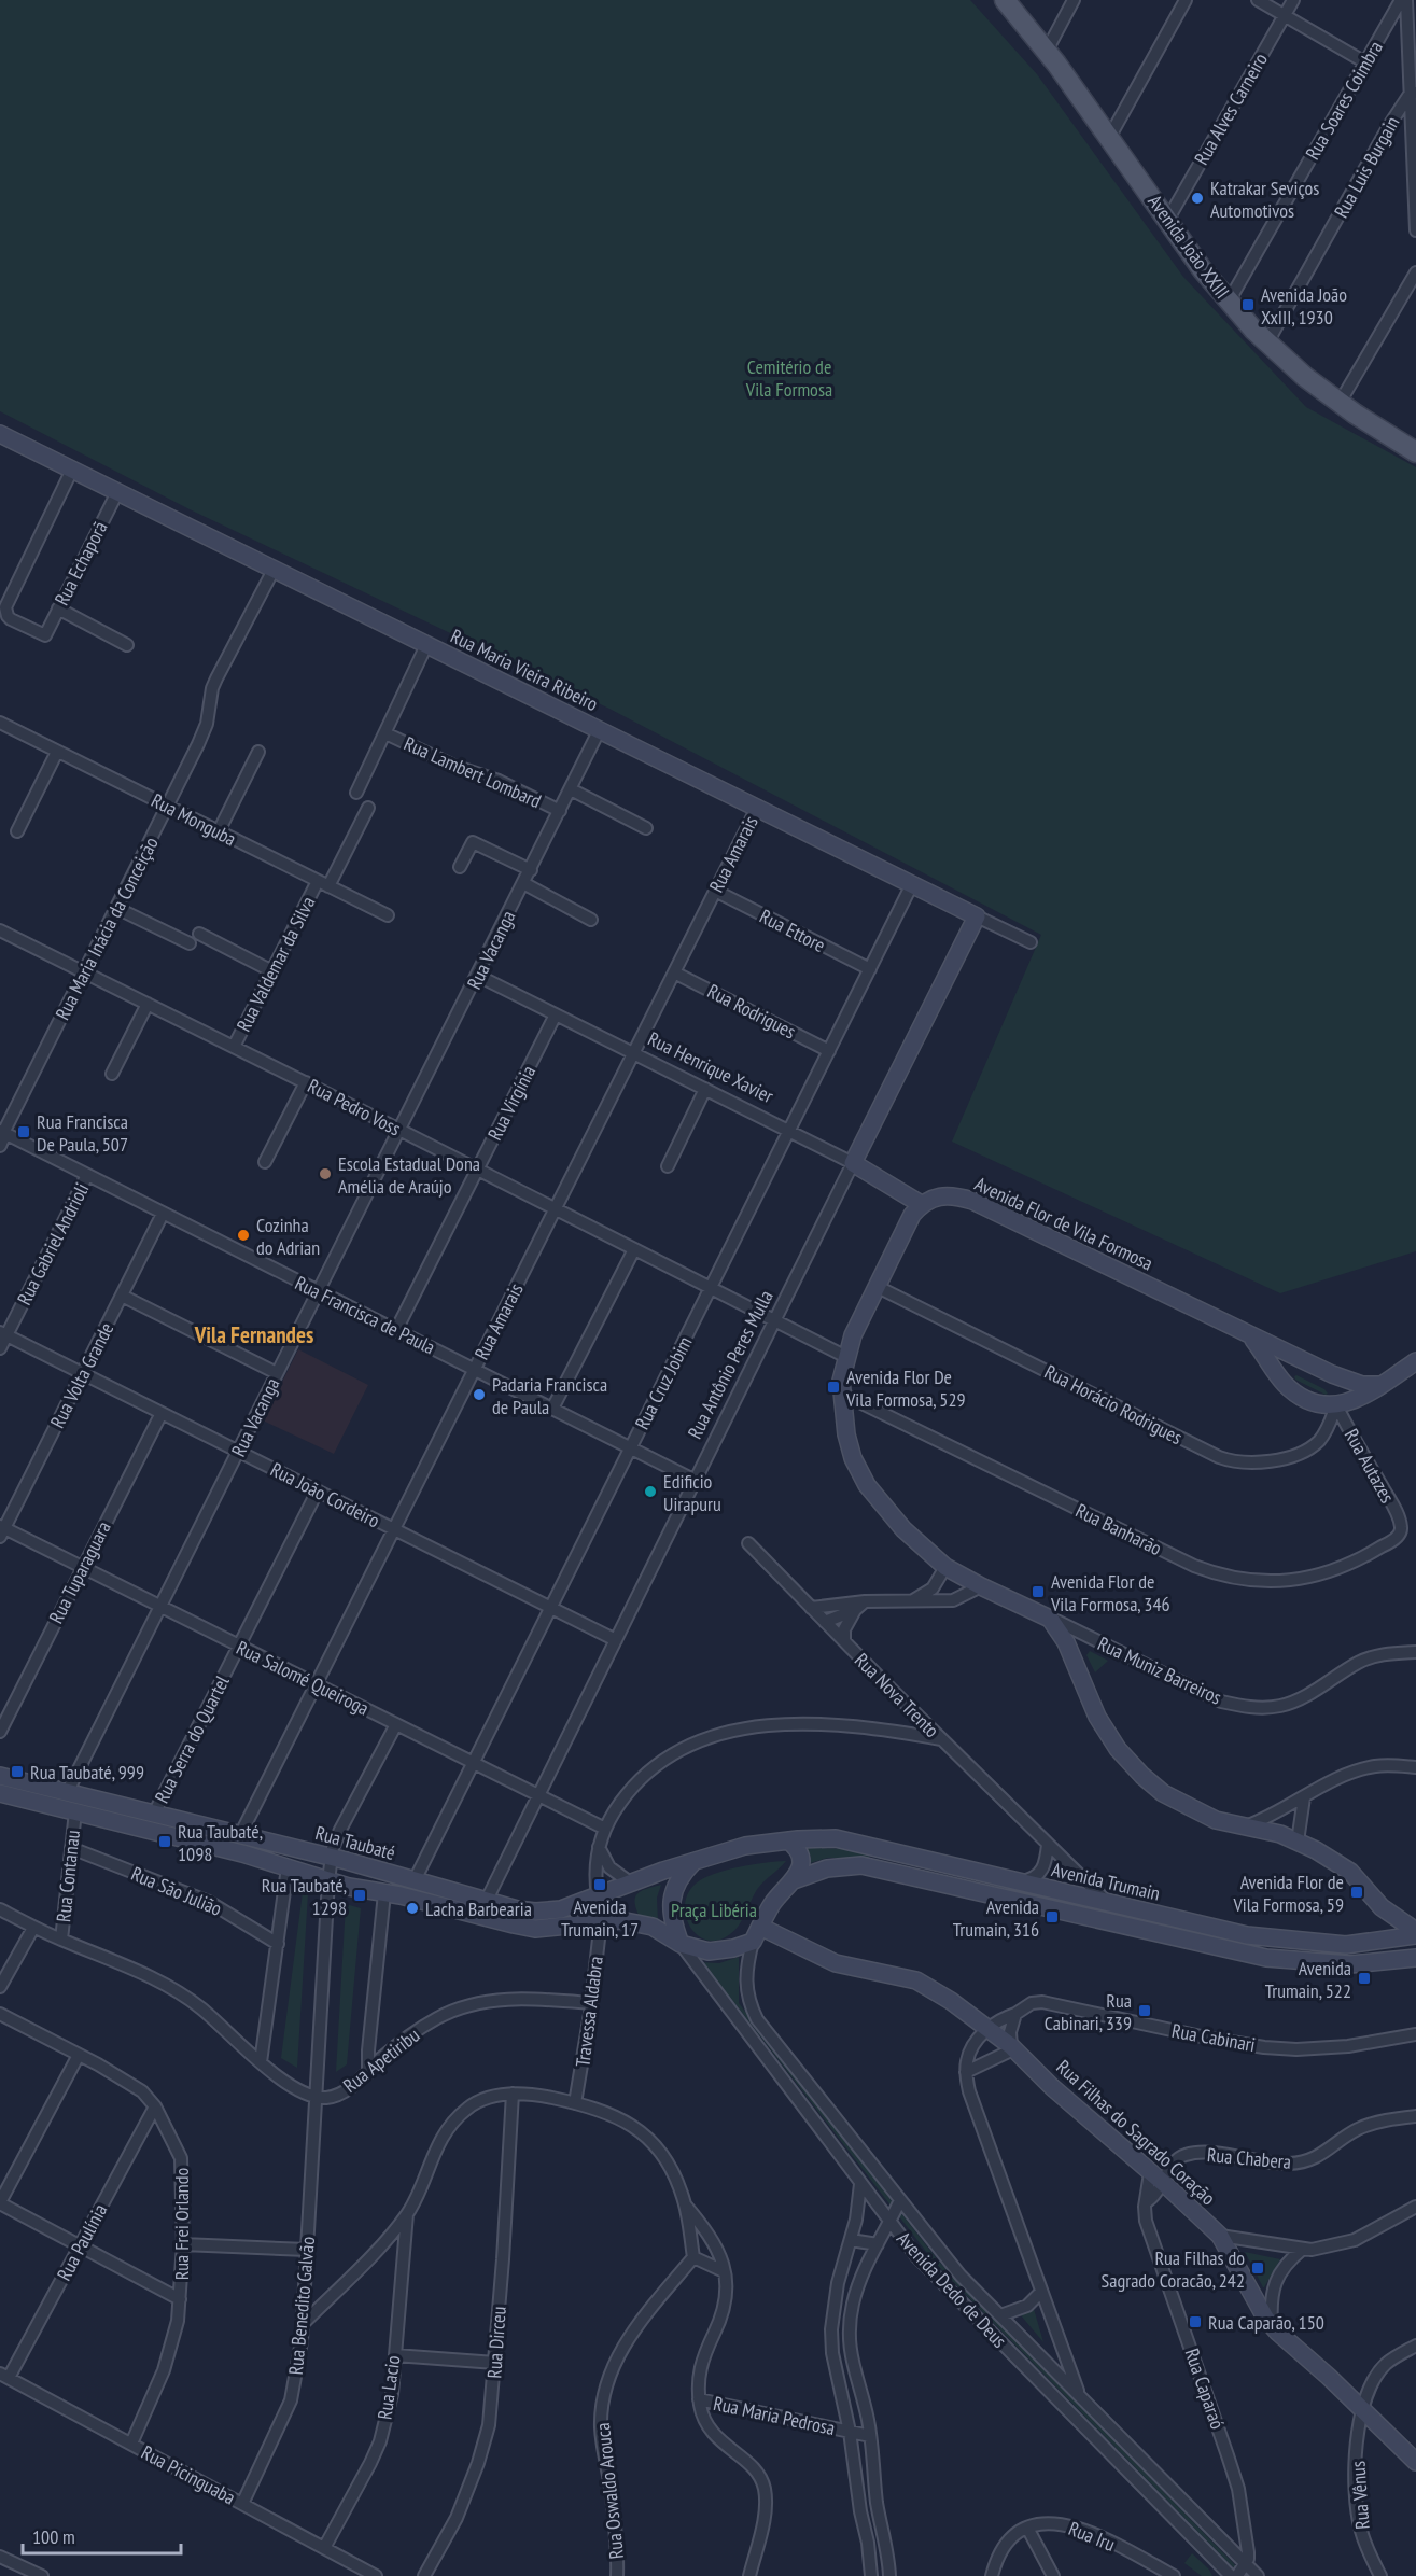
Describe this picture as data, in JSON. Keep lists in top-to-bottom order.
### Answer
{
  "streets": {
    "main road": ["Avenida João XXIII"],
    "street": [
      "Rua Soares Coimbra",
      "Rua Alves Carneiro",
      "Rua Luis Burgain",
      "Rua Echaporã",
      "Rua Maria Vieira Ribeiro",
      "Rua Lambert Lombard",
      "Rua Monguba",
      "Rua Amarais",
      "Rua Maria Inácia da Conceição",
      "Rua Ettore",
      "Rua Vacanga",
      "Rua Valdemar da Silva",
      "Rua Rodrigues",
      "Rua Henrique Xavier",
      "Rua Virgínia",
      "Rua Pedro Voss",
      "Avenida Flor de Vila Formosa",
      "Rua Gabriel Andrioli",
      "Rua Francisca de Paula",
      "Rua Antônio Peres Mulla",
      "Rua Volta Grande",
      "Rua Cruz Jobim",
      "Rua Horácio Rodrigues",
      "Rua Autazes",
      "Rua João Cordeiro",
      "Rua Banharão",
      "Rua Tuparaguara",
      "Rua Muniz Barreiros",
      "Rua Salomé Queiroga",
      "Rua Nova Trento",
      "Rua Serra do Quartel",
      "Rua Taubaté",
      "Rua Contanau",
      "Avenida Trumain",
      "Rua São Julião",
      "Travessa Aldabra",
      "Rua Cabinari",
      "Rua Apetiribu",
      "Rua Filhas do Sagrado Coração",
      "Rua Chabera",
      "Rua Frei Orlando",
      "Rua Paulínia",
      "Avenida Dedo de Deus",
      "Rua Benedito Galvão",
      "Rua Dirceu",
      "Rua Lacio",
      "Rua Caparaó",
      "Rua Maria Pedrosa",
      "Rua Picinguaba",
      "Rua Oswaldo Arouca",
      "Rua Vênus",
      "Rua Iru"
    ]
  },
  "crossings": [
    ["Rua Soares Coimbra", "Avenida João XXIII"],
    ["Rua Alves Carneiro", "Avenida João XXIII"],
    ["Rua Luis Burgain", "Avenida João XXIII"],
    ["Rua Echaporã", "Rua Maria Vieira Ribeiro"],
    ["Rua Maria Vieira Ribeiro", "Rua Amarais"],
    ["Rua Maria Vieira Ribeiro", "Rua Maria Inácia da Conceição"],
    ["Rua Maria Vieira Ribeiro", "Rua Vacanga"],
    ["Rua Maria Vieira Ribeiro", "Rua Antônio Peres Mulla"],
    ["Rua Maria Vieira Ribeiro", "Rua Cruz Jobim"],
    ["Rua Lambert Lombard", "Rua Vacanga"],
    ["Rua Monguba", "Rua Maria Inácia da Conceição"],
    ["Rua Monguba", "Rua Valdemar da Silva"],
    ["Rua Amarais", "Rua Ettore"],
    ["Rua Amarais", "Rua Rodrigues"],
    ["Rua Amarais", "Rua Henrique Xavier"],
    ["Rua Amarais", "Rua Pedro Voss"],
    ["Rua Amarais", "Rua Francisca de Paula"],
    ["Rua Amarais", "Rua João Cordeiro"],
    ["Rua Amarais", "Rua Salomé Queiroga"],
    ["Rua Amarais", "Rua Taubaté"],
    ["Rua Maria Inácia da Conceição", "Rua Pedro Voss"],
    ["Rua Maria Inácia da Conceição", "Rua Francisca de Paula"],
    ["Rua Ettore", "Rua Cruz Jobim"],
    ["Rua Vacanga", "Rua Henrique Xavier"],
    ["Rua Vacanga", "Rua Pedro Voss"],
    ["Rua Vacanga", "Rua Francisca de Paula"],
    ["Rua Vacanga", "Rua João Cordeiro"],
    ["Rua Vacanga", "Rua Salomé Queiroga"],
    ["Rua Vacanga", "Rua Taubaté"],
    ["Rua Valdemar da Silva", "Rua Pedro Voss"],
    ["Rua Rodrigues", "Rua Cruz Jobim"],
    ["Rua Henrique Xavier", "Rua Virgínia"],
    ["Rua Henrique Xavier", "Avenida Flor de Vila Formosa"],
    ["Rua Henrique Xavier", "Rua Antônio Peres Mulla"],
    ["Rua Henrique Xavier", "Rua Cruz Jobim"],
    ["Rua Virgínia", "Rua Pedro Voss"],
    ["Rua Virgínia", "Rua Francisca de Paula"],
    ["Rua Pedro Voss", "Rua Antônio Peres Mulla"],
    ["Rua Pedro Voss", "Rua Cruz Jobim"],
    ["Avenida Flor de Vila Formosa", "Rua Horácio Rodrigues"],
    ["Avenida Flor de Vila Formosa", "Rua Autazes"],
    ["Rua Gabriel Andrioli", "Rua Francisca de Paula"],
    ["Rua Gabriel Andrioli", "Rua João Cordeiro"],
    ["Rua Francisca de Paula", "Rua Antônio Peres Mulla"],
    ["Rua Francisca de Paula", "Rua Volta Grande"],
    ["Rua Francisca de Paula", "Rua Cruz Jobim"],
    ["Rua Antônio Peres Mulla", "Rua João Cordeiro"],
    ["Rua Antônio Peres Mulla", "Rua Salomé Queiroga"],
    ["Rua Antônio Peres Mulla", "Rua Taubaté"],
    ["Rua Volta Grande", "Rua João Cordeiro"],
    ["Rua Volta Grande", "Rua Salomé Queiroga"],
    ["Rua Cruz Jobim", "Rua João Cordeiro"],
    ["Rua Cruz Jobim", "Rua Salomé Queiroga"],
    ["Rua Cruz Jobim", "Rua Taubaté"],
    ["Rua Horácio Rodrigues", "Rua Autazes"],
    ["Rua Autazes", "Rua Banharão"],
    ["Rua João Cordeiro", "Rua Tuparaguara"],
    ["Rua João Cordeiro", "Rua Serra do Quartel"],
    ["Rua Tuparaguara", "Rua Salomé Queiroga"],
    ["Rua Salomé Queiroga", "Rua Serra do Quartel"],
    ["Rua Salomé Queiroga", "Rua Benedito Galvão"],
    ["Rua Nova Trento", "Avenida Trumain"],
    ["Rua Serra do Quartel", "Rua Taubaté"],
    ["Rua Taubaté", "Rua Benedito Galvão"],
    ["Rua Contanau", "Rua São Julião"],
    ["Travessa Aldabra", "Rua Apetiribu"],
    ["Rua Cabinari", "Rua Filhas do Sagrado Coração"],
    ["Rua Apetiribu", "Rua Benedito Galvão"],
    ["Rua Filhas do Sagrado Coração", "Rua Chabera"],
    ["Rua Filhas do Sagrado Coração", "Avenida Dedo de Deus"],
    ["Rua Filhas do Sagrado Coração", "Rua Caparaó"],
    ["Rua Filhas do Sagrado Coração", "Rua Vênus"],
    ["Rua Chabera", "Rua Caparaó"],
    ["Rua Frei Orlando", "Rua Paulínia"],
    ["Rua Frei Orlando", "Rua Picinguaba"],
    ["Rua Paulínia", "Rua Picinguaba"],
    ["Avenida Dedo de Deus", "Rua Caparaó"],
    ["Rua Benedito Galvão", "Rua Picinguaba"],
    ["Rua Lacio", "Rua Picinguaba"]
  ],
  "districts": ["Vila Fernandes"],
  "parks": ["Cemitério de Vila Formosa", "Praça Libéria"],
  "places": {
    "other": [
      "Katrakar Seviços Automotivos",
      "Escola Estadual Dona Amélia de Araújo",
      "Cozinha do Adrian",
      "Padaria Francisca de Paula",
      "Edificio Uirapuru",
      "Lacha Barbearia"
    ],
    "transit": [
      "Avenida João XxIII, 1930",
      "Rua Francisca De Paula, 507",
      "Avenida Flor De Vila Formosa, 529",
      "Avenida Flor de Vila Formosa, 346",
      "Rua Taubaté, 999",
      "Rua Taubaté, 1098",
      "Avenida Trumain, 17",
      "Avenida Flor de Vila Formosa, 59",
      "Rua Taubaté, 1298",
      "Avenida Trumain, 316",
      "Avenida Trumain, 522",
      "Rua Cabinari, 339",
      "Rua Filhas do Sagrado Coracão, 242",
      "Rua Caparão, 150"
    ]
  },
  "scale_bar": "100 m"
}
